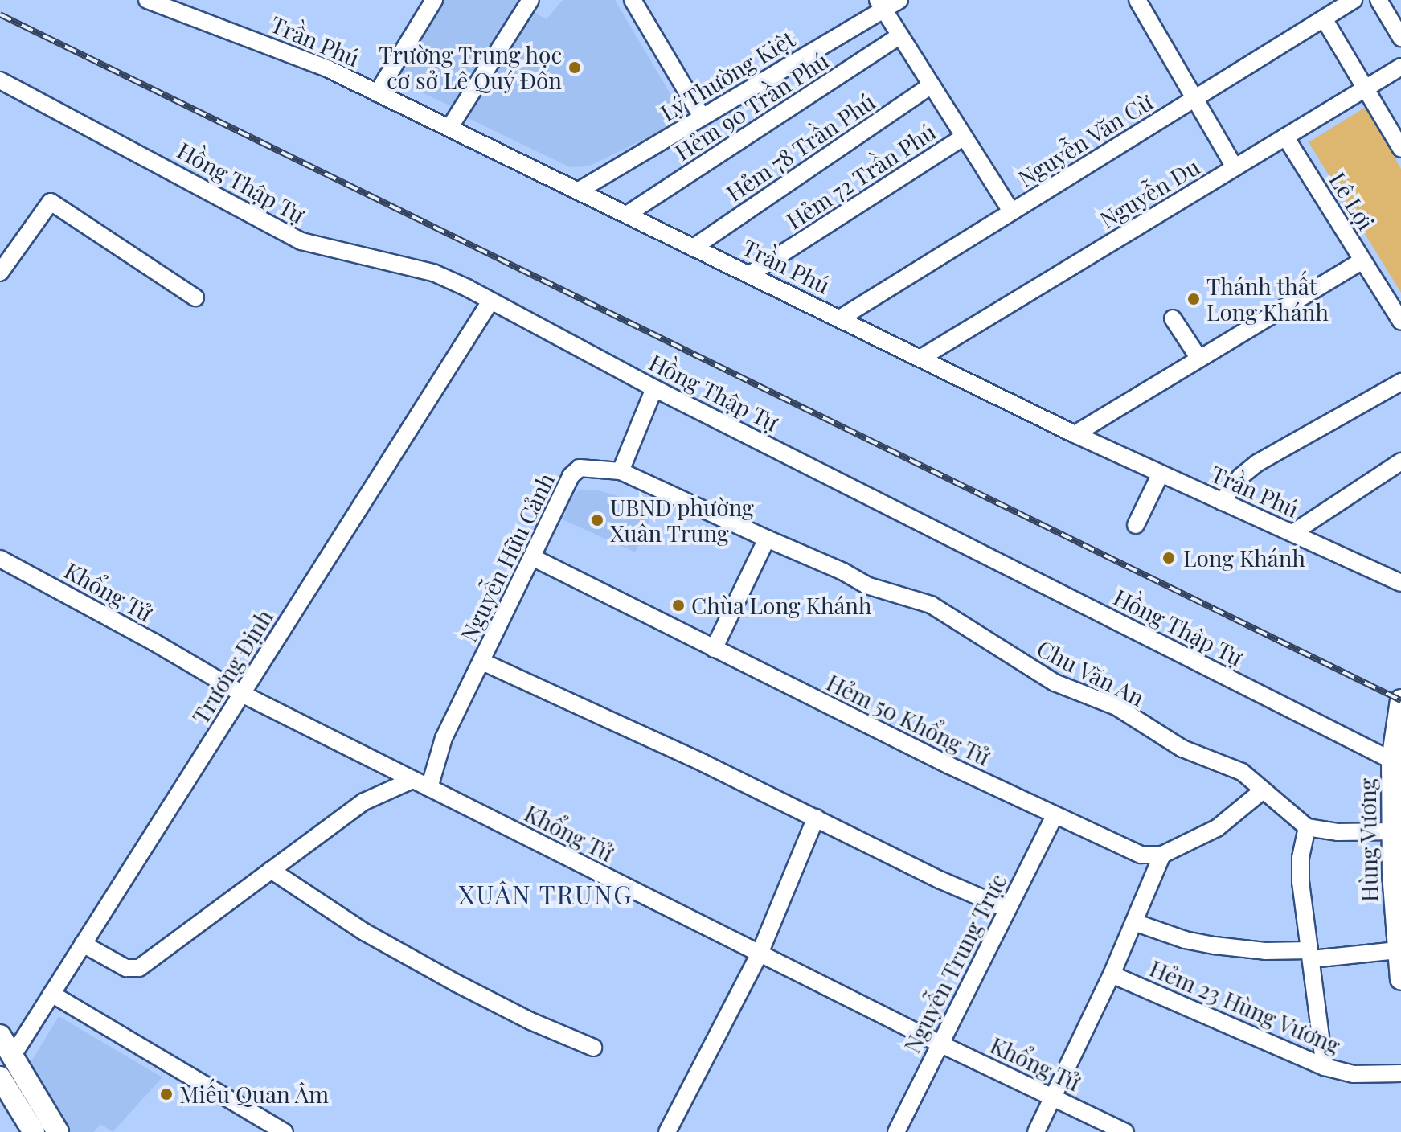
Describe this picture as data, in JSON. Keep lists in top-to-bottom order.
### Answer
{
  "streets": {
    "main road": ["Hùng Vương"],
    "street": [
      "Trần Phú",
      "Lý Thường Kiệt",
      "Hẻm 90 Trần Phú",
      "Nguyễn Văn Cừ",
      "Hẻm 78 Trần Phú",
      "Hẻm 72 Trần Phú",
      "Hồng Thập Tự",
      "Nguyễn Du",
      "Lê Lợi",
      "Nguyễn Hữu Cảnh",
      "Khổng Tử",
      "Trương Định",
      "Chu Văn An",
      "Hẻm 50 Khổng Tử",
      "Nguyễn Trung Trực",
      "Hẻm 23 Hùng Vương"
    ]
  },
  "crossings": [
    ["Trần Phú", "Lý Thường Kiệt"],
    ["Trần Phú", "Hẻm 90 Trần Phú"],
    ["Trần Phú", "Nguyễn Văn Cừ"],
    ["Trần Phú", "Hẻm 78 Trần Phú"],
    ["Trần Phú", "Hẻm 72 Trần Phú"],
    ["Trần Phú", "Nguyễn Du"],
    ["Hồng Thập Tự", "Trương Định"],
    ["Hồng Thập Tự", "Hùng Vương"],
    ["Nguyễn Du", "Lê Lợi"],
    ["Nguyễn Hữu Cảnh", "Khổng Tử"],
    ["Nguyễn Hữu Cảnh", "Chu Văn An"],
    ["Nguyễn Hữu Cảnh", "Hẻm 50 Khổng Tử"],
    ["Khổng Tử", "Trương Định"],
    ["Khổng Tử", "Nguyễn Trung Trực"],
    ["Hẻm 50 Khổng Tử", "Nguyễn Trung Trực"]
  ],
  "districts": ["XUÂN TRUNG"],
  "places": [
    "Trường Trung học cơ sở Lê Quý Đôn",
    "Thánh thất Long Khánh",
    "UBND phường Xuân Trung",
    "Long Khánh",
    "Chùa Long Khánh",
    "Miếu Quan Âm"
  ]
}
